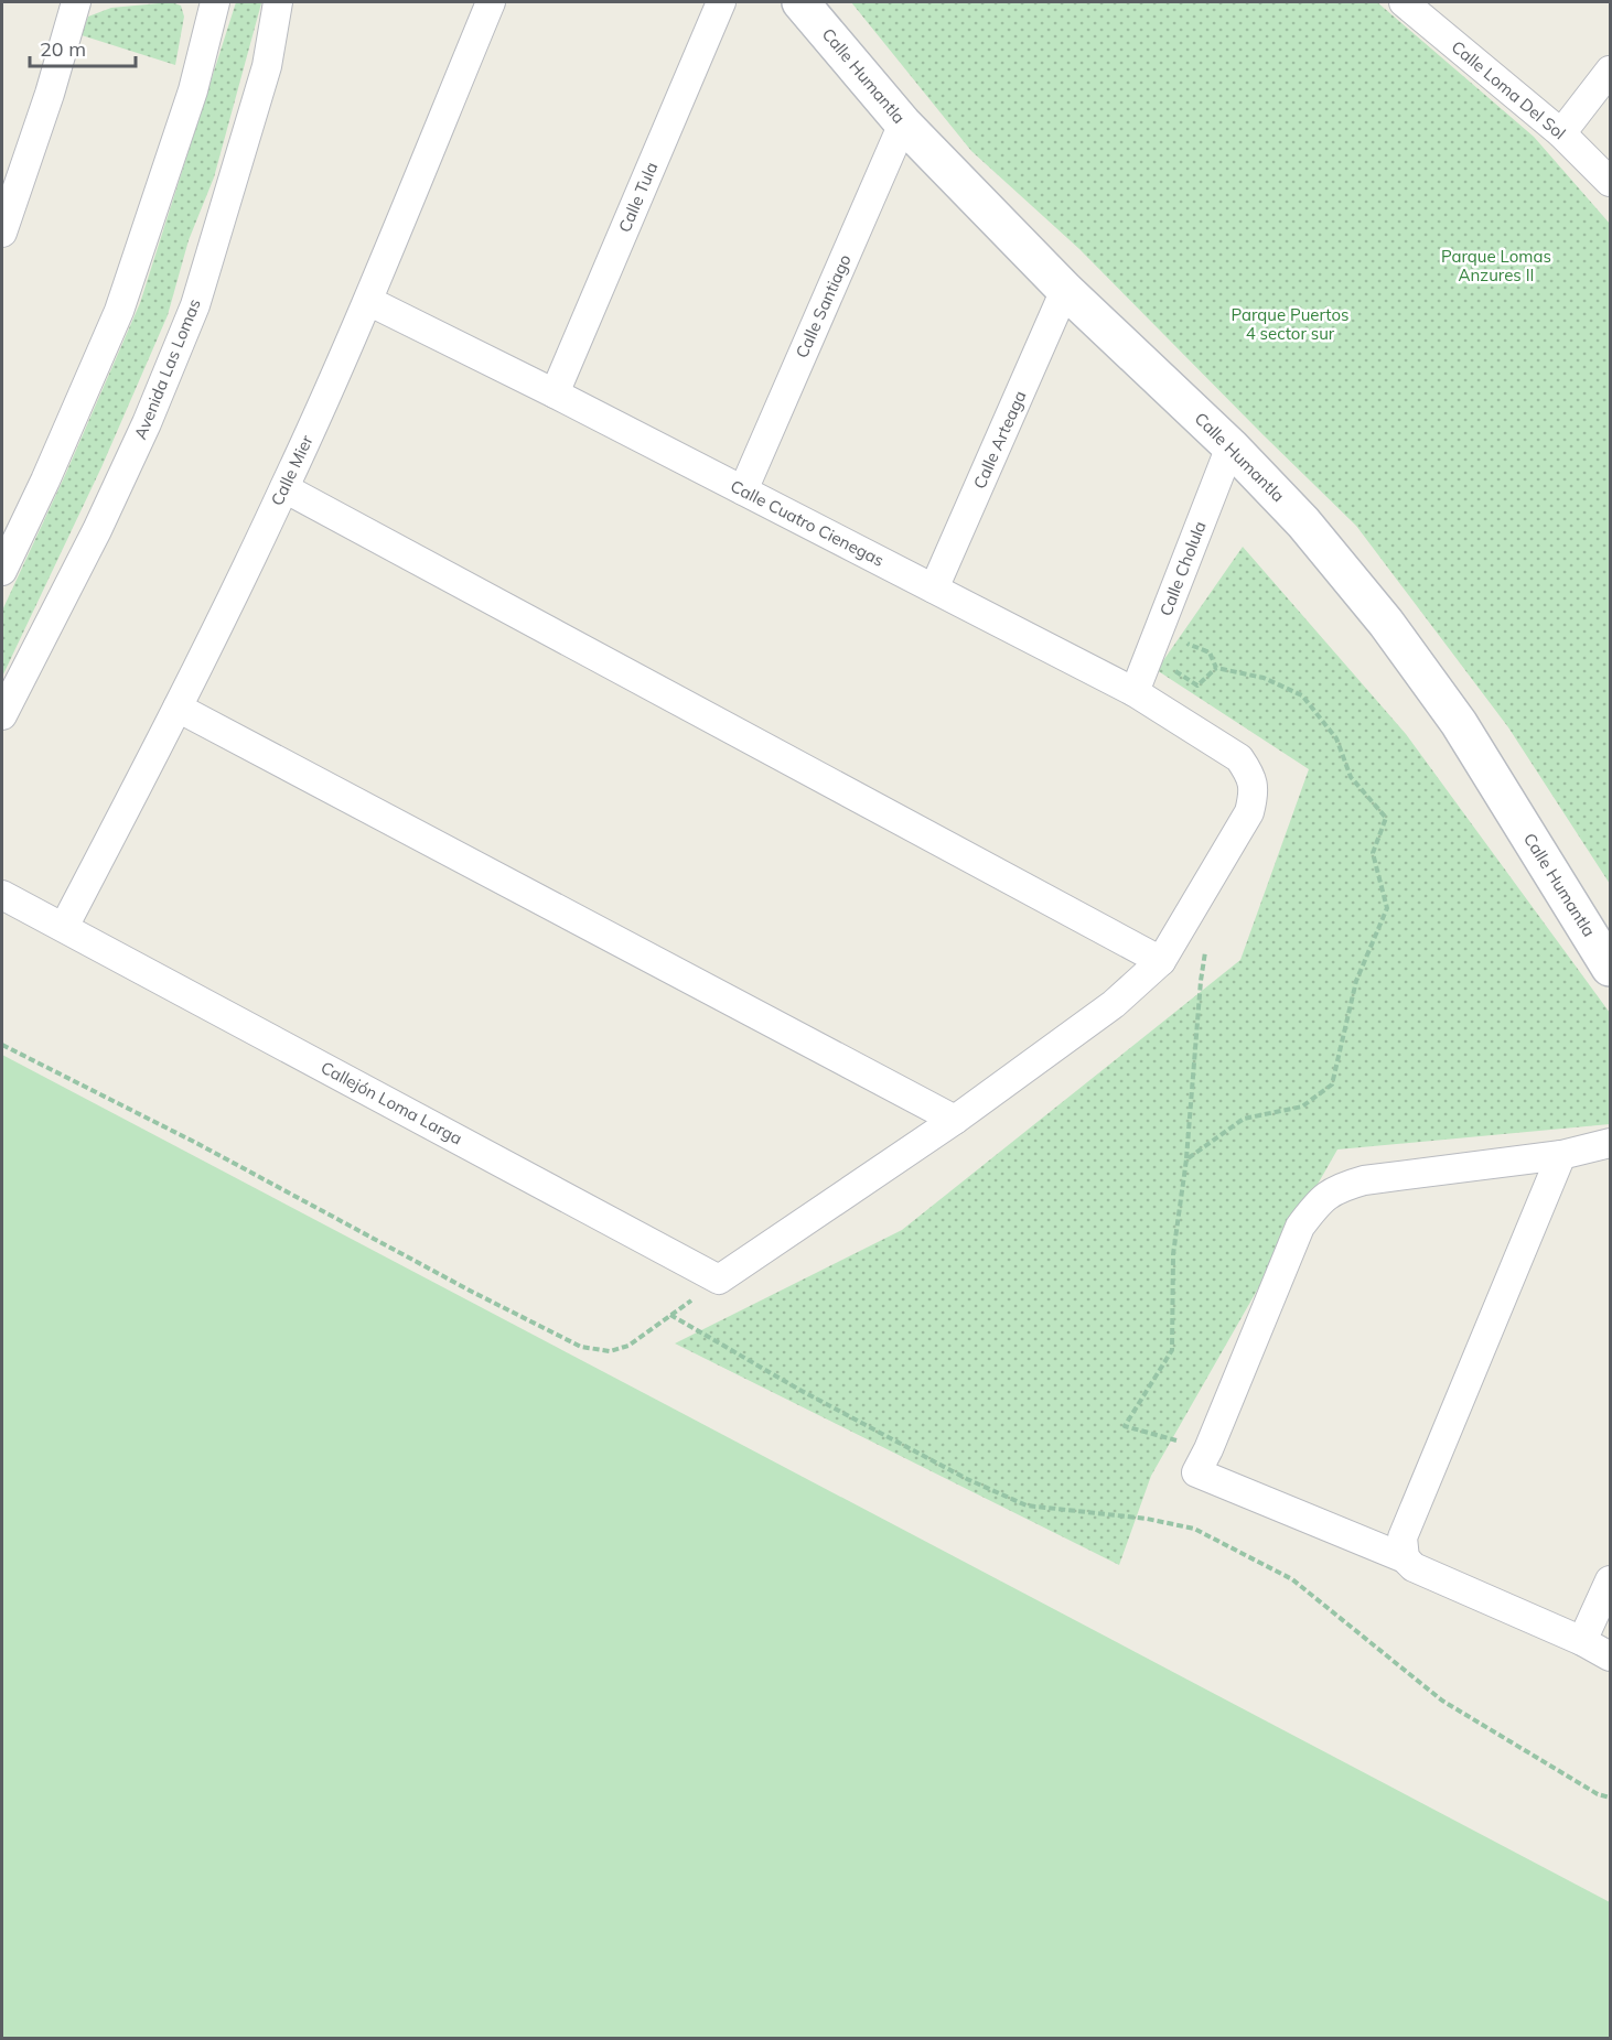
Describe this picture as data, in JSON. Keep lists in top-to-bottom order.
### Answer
{
  "streets": {
    "street": [
      "Calle Humantla",
      "Calle Loma Del Sol",
      "Calle Tula",
      "Calle Santiago",
      "Avenida Las Lomas",
      "Calle Arteaga",
      "Calle Mier",
      "Calle Cuatro Cienegas",
      "Calle Cholula",
      "Callejón Loma Larga"
    ]
  },
  "crossings": [
    ["Calle Humantla", "Calle Santiago"],
    ["Calle Humantla", "Calle Arteaga"],
    ["Calle Humantla", "Calle Cholula"],
    ["Calle Tula", "Calle Cuatro Cienegas"],
    ["Calle Santiago", "Calle Cuatro Cienegas"],
    ["Calle Arteaga", "Calle Cuatro Cienegas"],
    ["Calle Mier", "Calle Cuatro Cienegas"],
    ["Calle Mier", "Callejón Loma Larga"],
    ["Calle Cuatro Cienegas", "Calle Cholula"]
  ],
  "parks": ["Parque Lomas Anzures II", "Parque Puertos 4 sector sur"],
  "scale_bar": "20 m"
}
